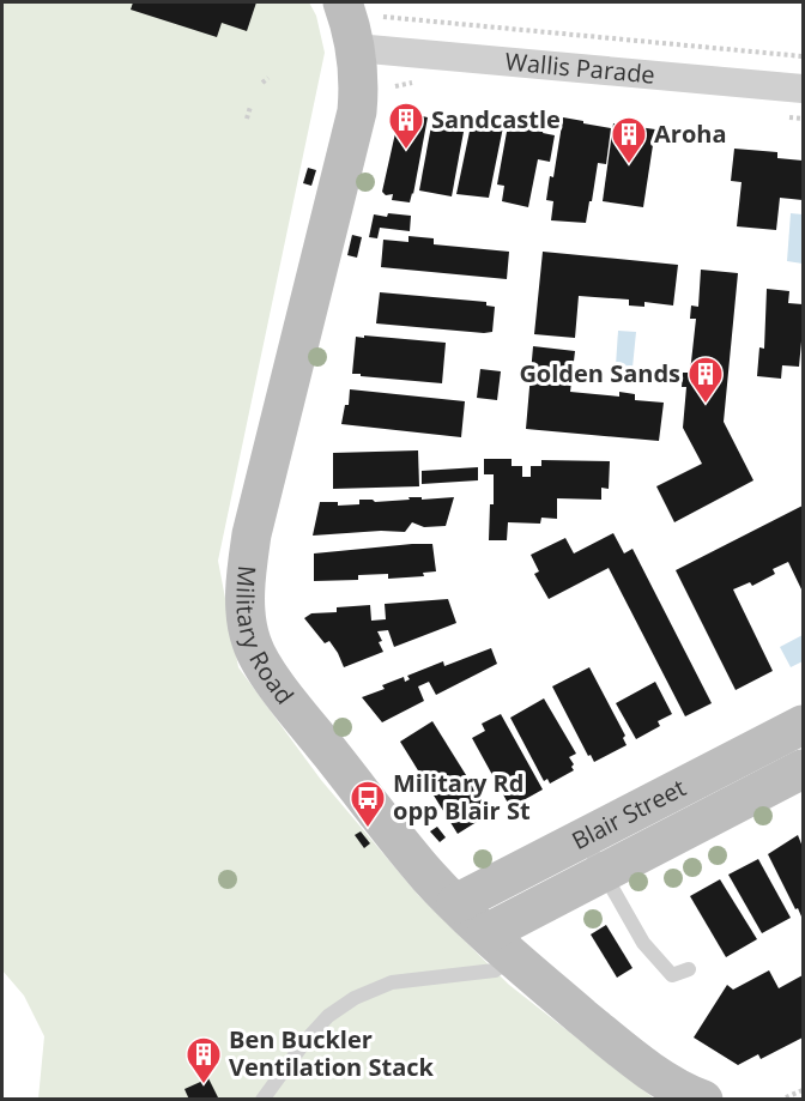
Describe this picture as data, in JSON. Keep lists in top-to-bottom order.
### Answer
{
  "streets": {
    "street": ["Wallis Parade", "Military Road", "Blair Street"]
  },
  "crossings": [
    ["Wallis Parade", "Military Road"],
    ["Military Road", "Blair Street"]
  ],
  "places": {
    "building": [
      "Sandcastle",
      "Aroha",
      "Golden Sands",
      "Ben Buckler Ventilation Stack"
    ],
    "bus stop": ["Military Rd opp Blair St"]
  }
}
